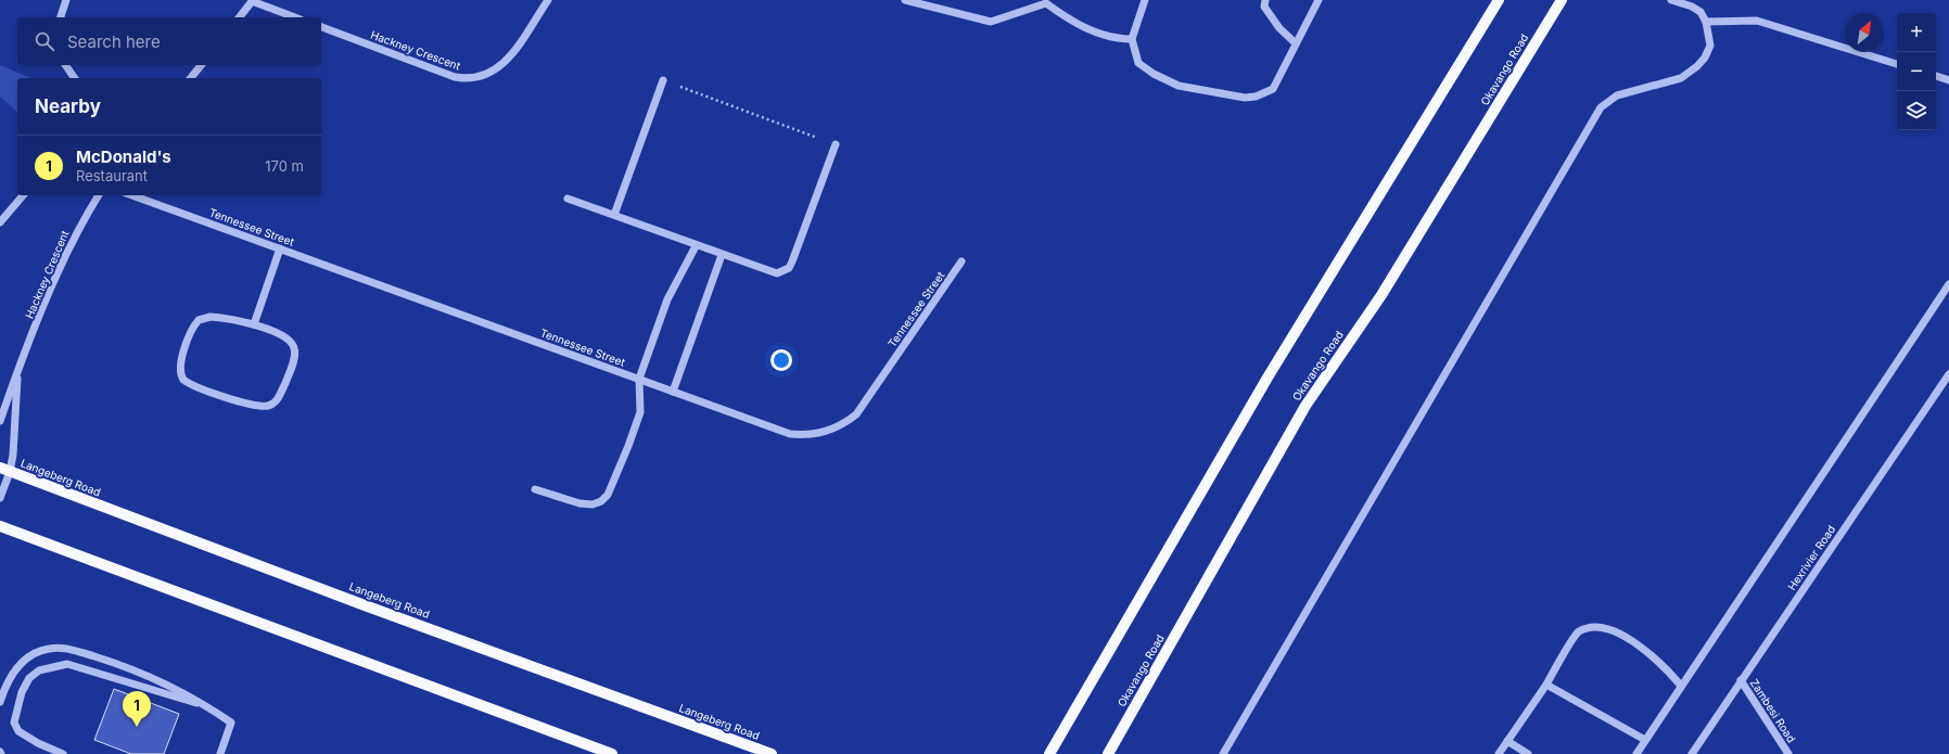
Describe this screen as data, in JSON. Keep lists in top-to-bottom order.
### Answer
{
  "streets": {
    "main road": ["Okavango Road", "Langeberg Road"],
    "street": [
      "Hackney Crescent",
      "Tennessee Street",
      "Hexrivier Road",
      "Zambesi Road"
    ]
  },
  "crossings": [
    ["Hackney Crescent", "Langeberg Road"],
    ["Hexrivier Road", "Zambesi Road"]
  ],
  "north": "top right",
  "page": {
    "map_buttons": ["+", "−"],
    "search": "Search here",
    "heading": "Nearby",
    "list": [
      {
        "mark": "1",
        "name": "McDonald's",
        "note": "Restaurant",
        "value": "170 m"
      }
    ],
    "pins": "1"
  }
}
